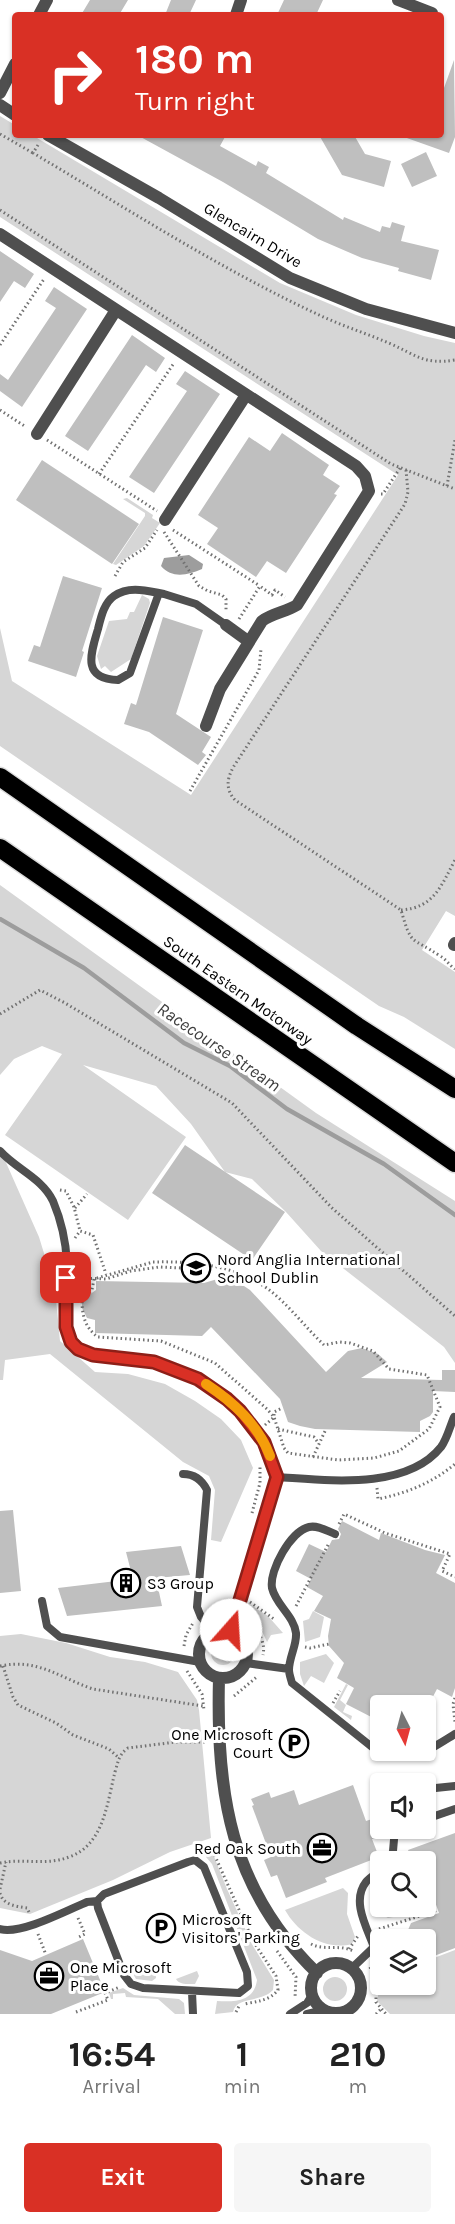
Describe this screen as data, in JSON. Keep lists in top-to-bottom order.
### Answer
{
  "streets": {
    "highway": ["South Eastern Motorway"],
    "street": ["Glencairn Drive"]
  },
  "water": ["Racecourse Stream"],
  "places": {
    "school or university": ["Nord Anglia International School Dublin"],
    "building": ["S3 Group"],
    "parking": ["One Microsoft Court", "Microsoft Visitors' Parking"],
    "office": ["Red Oak South", "One Microsoft Place"]
  },
  "north": "bottom",
  "page": {
    "turn": ["180 m", "Turn right"],
    "eta": [
      "16:54",
      "Arrival",
      "1",
      "min",
      "210",
      "m"
    ],
    "buttons": ["Exit", "Share"]
  }
}
